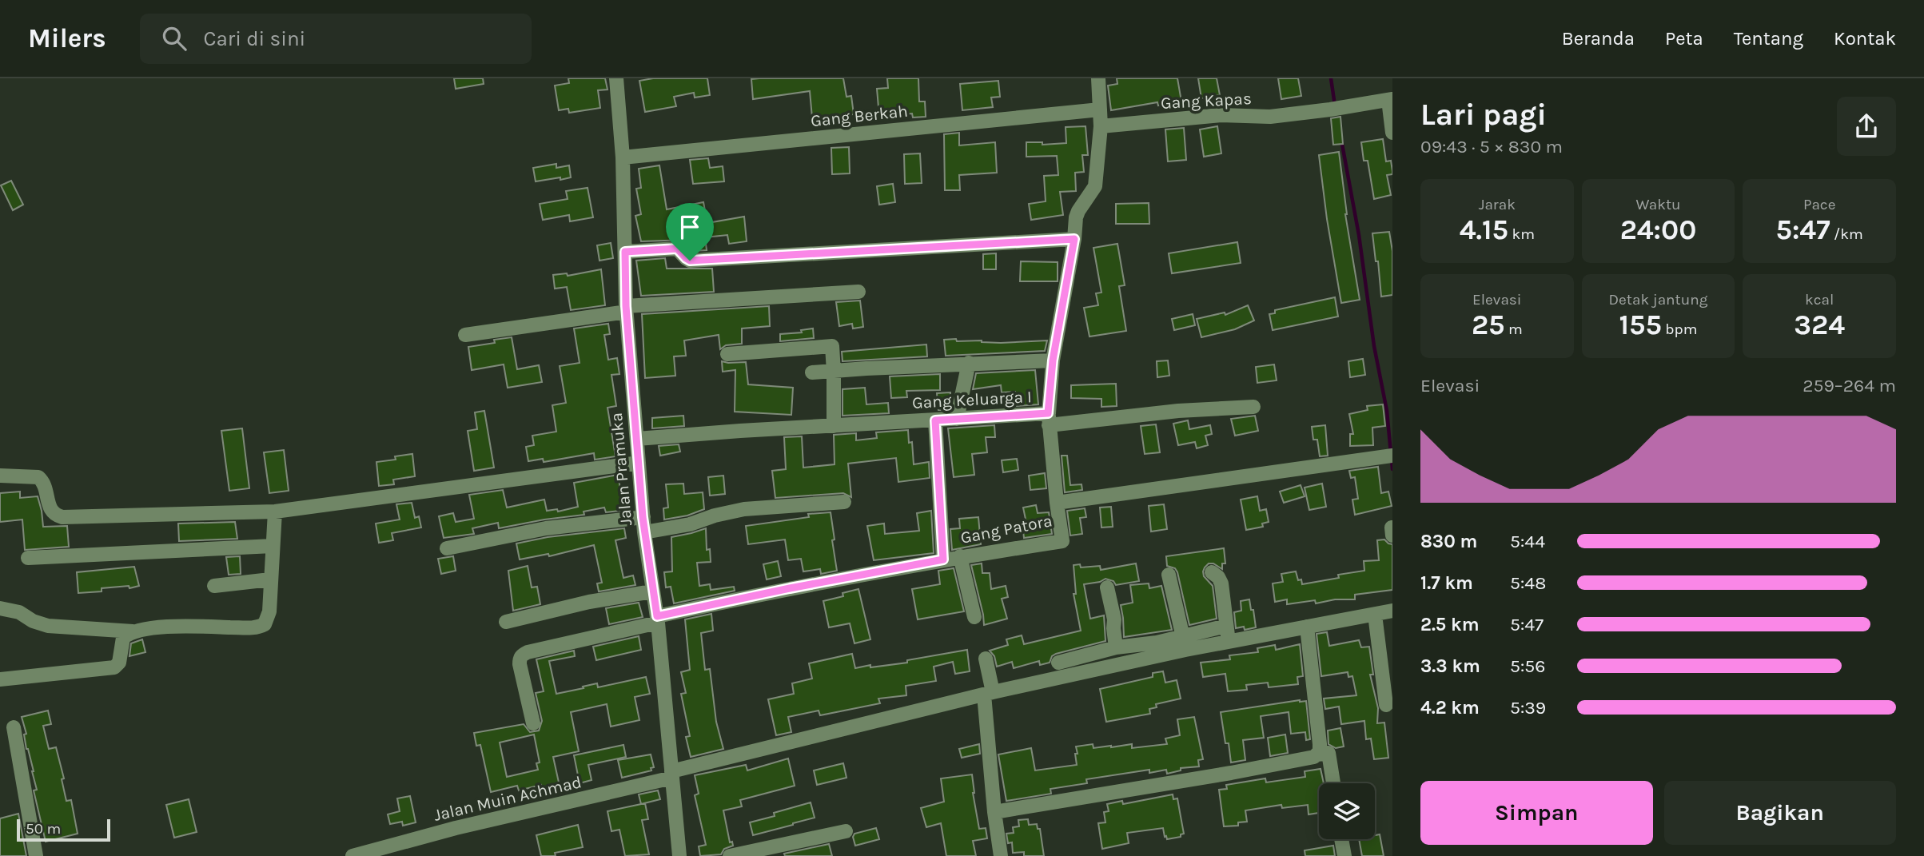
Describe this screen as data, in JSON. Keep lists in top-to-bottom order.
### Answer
{
  "streets": {
    "street": [
      "Gang Kapas",
      "Gang Berkah",
      "Gang Keluarga I",
      "Jalan Pramuka",
      "Gang Patora",
      "Jalan Muin Achmad"
    ]
  },
  "crossings": [
    ["Gang Kapas", "Gang Keluarga I"],
    ["Gang Berkah", "Jalan Pramuka"],
    ["Gang Keluarga I", "Jalan Pramuka"],
    ["Jalan Pramuka", "Gang Patora"],
    ["Jalan Pramuka", "Jalan Muin Achmad"]
  ],
  "scale_bar": "50 m",
  "page": {
    "header": "Milers",
    "search": "Cari di sini",
    "nav": [
      "Beranda",
      "Peta",
      "Tentang",
      "Kontak"
    ],
    "heading": ["Lari pagi", "09:43 · 5 × 830 m"],
    "stats": [
      ["Jarak", "4.15 km"],
      ["Waktu", "24:00"],
      ["Pace", "5:47 /km"],
      ["Elevasi", "25 m"],
      ["Detak jantung", "155 bpm"],
      ["kcal", "324"]
    ],
    "chart": ["Elevasi", "259–264 m"],
    "list": [
      {
        "name": "830 m",
        "note": "5:44"
      },
      {
        "name": "1.7 km",
        "note": "5:48"
      },
      {
        "name": "2.5 km",
        "note": "5:47"
      },
      {
        "name": "3.3 km",
        "note": "5:56"
      },
      {
        "name": "4.2 km",
        "note": "5:39"
      }
    ],
    "buttons": ["Simpan", "Bagikan"],
    "scale": "50 m"
  }
}
